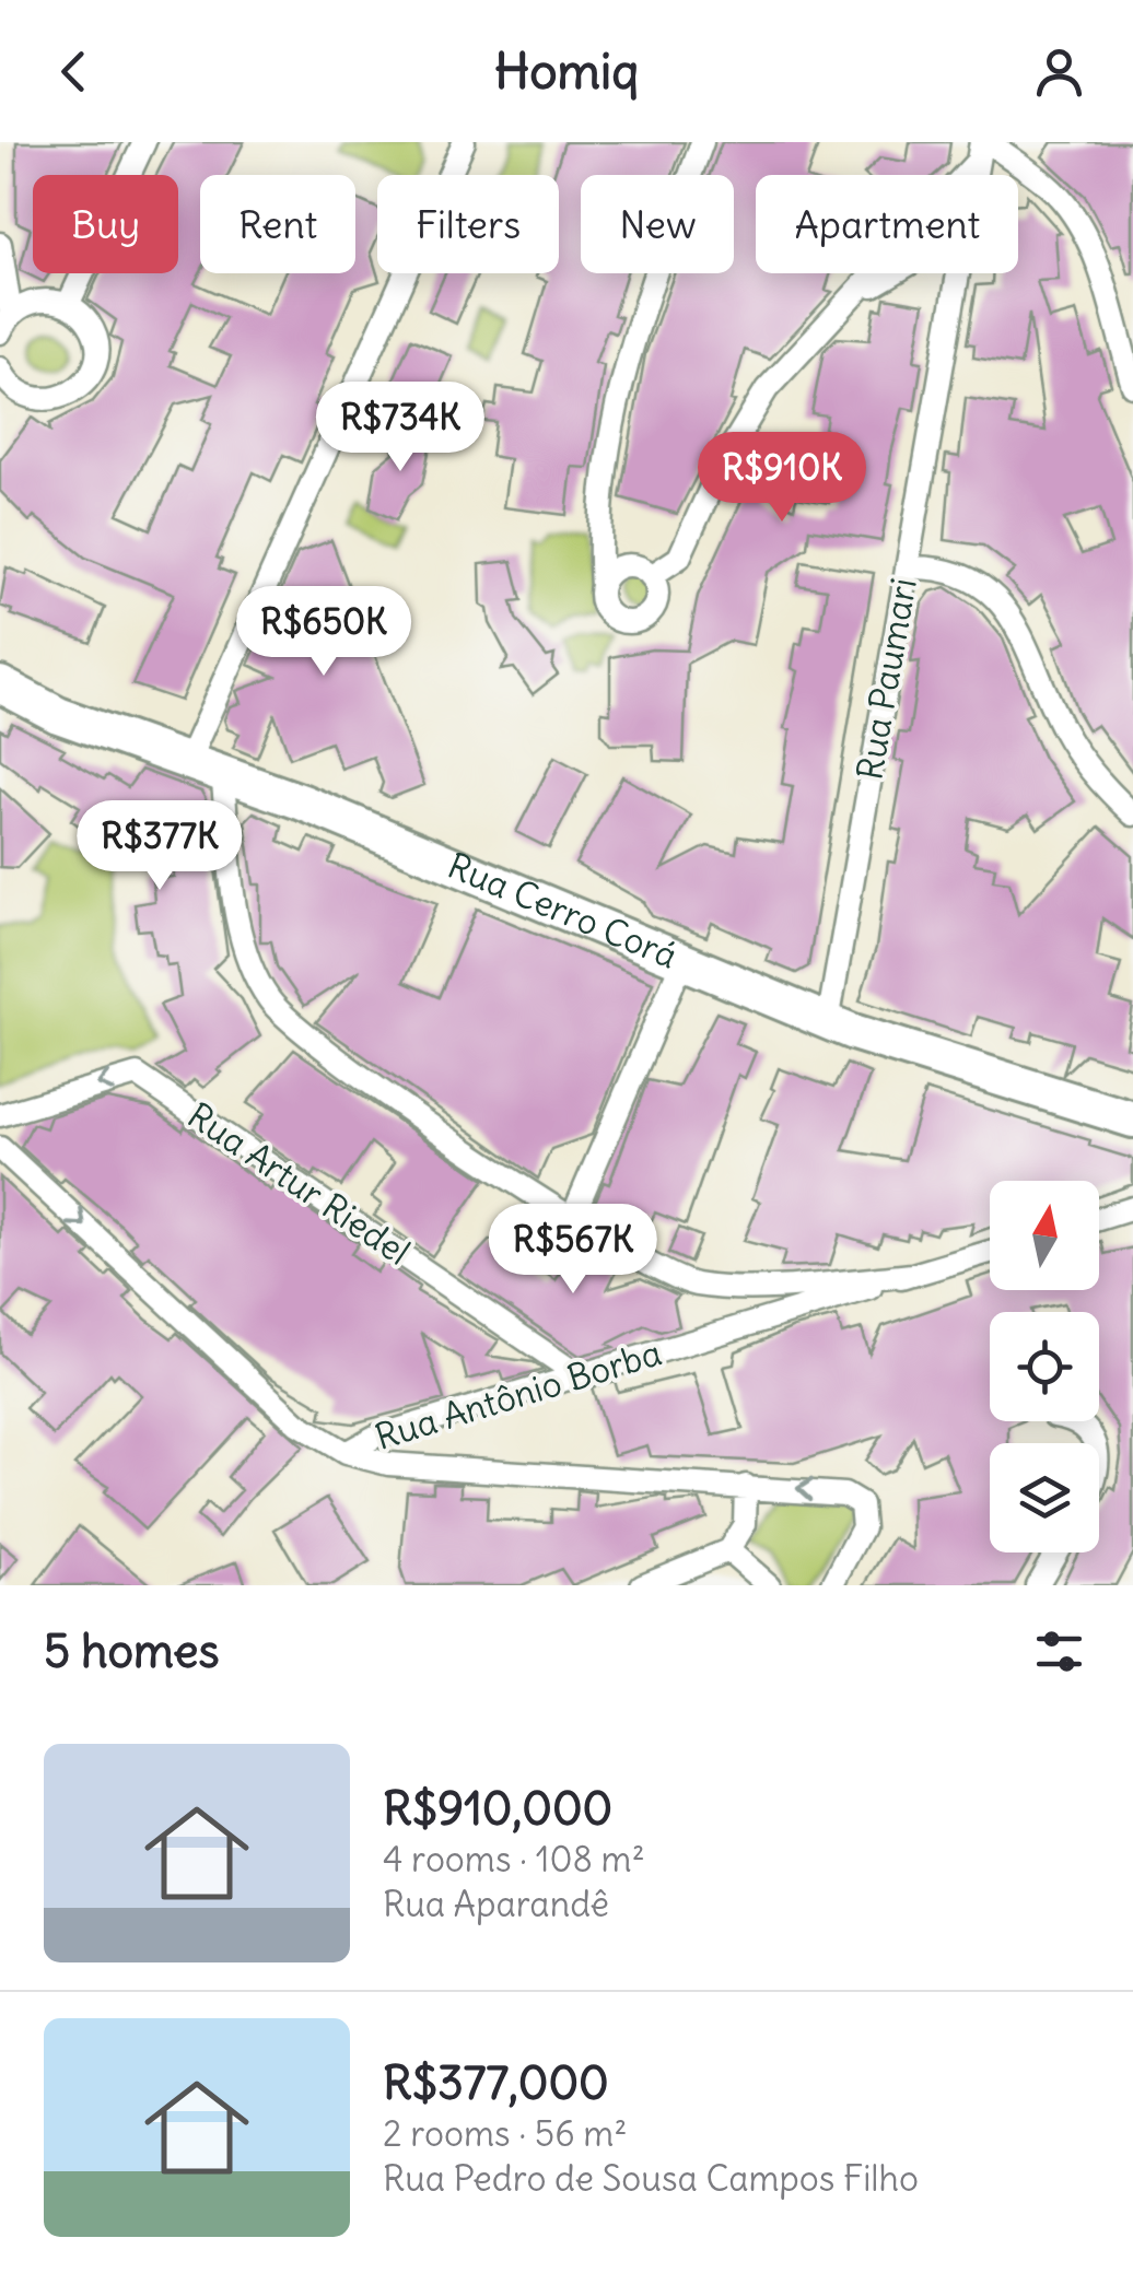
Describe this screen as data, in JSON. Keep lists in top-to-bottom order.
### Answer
{
  "streets": {
    "main road": ["Rua Cerro Corá"],
    "street": ["Rua Paumari", "Rua Artur Riedel", "Rua Antônio Borba"]
  },
  "crossings": [
    ["Rua Paumari", "Rua Cerro Corá"],
    ["Rua Artur Riedel", "Rua Antônio Borba"]
  ],
  "one_way": ["Rua Antônio Borba"],
  "north": "top",
  "page": {
    "header": "Homiq",
    "chip": [
      "Buy",
      "Rent",
      "Filters",
      "New",
      "Apartment"
    ],
    "price": [
      "R$734K",
      "R$910K",
      "R$650K",
      "R$377K",
      "R$567K"
    ],
    "heading": "5 homes",
    "list": [
      {
        "name": "R$910,000",
        "note": "4 rooms · 108 m² · Rua Aparandê"
      },
      {
        "name": "R$377,000",
        "note": "2 rooms · 56 m² · Rua Pedro de Sousa Campos Filho"
      }
    ]
  }
}
